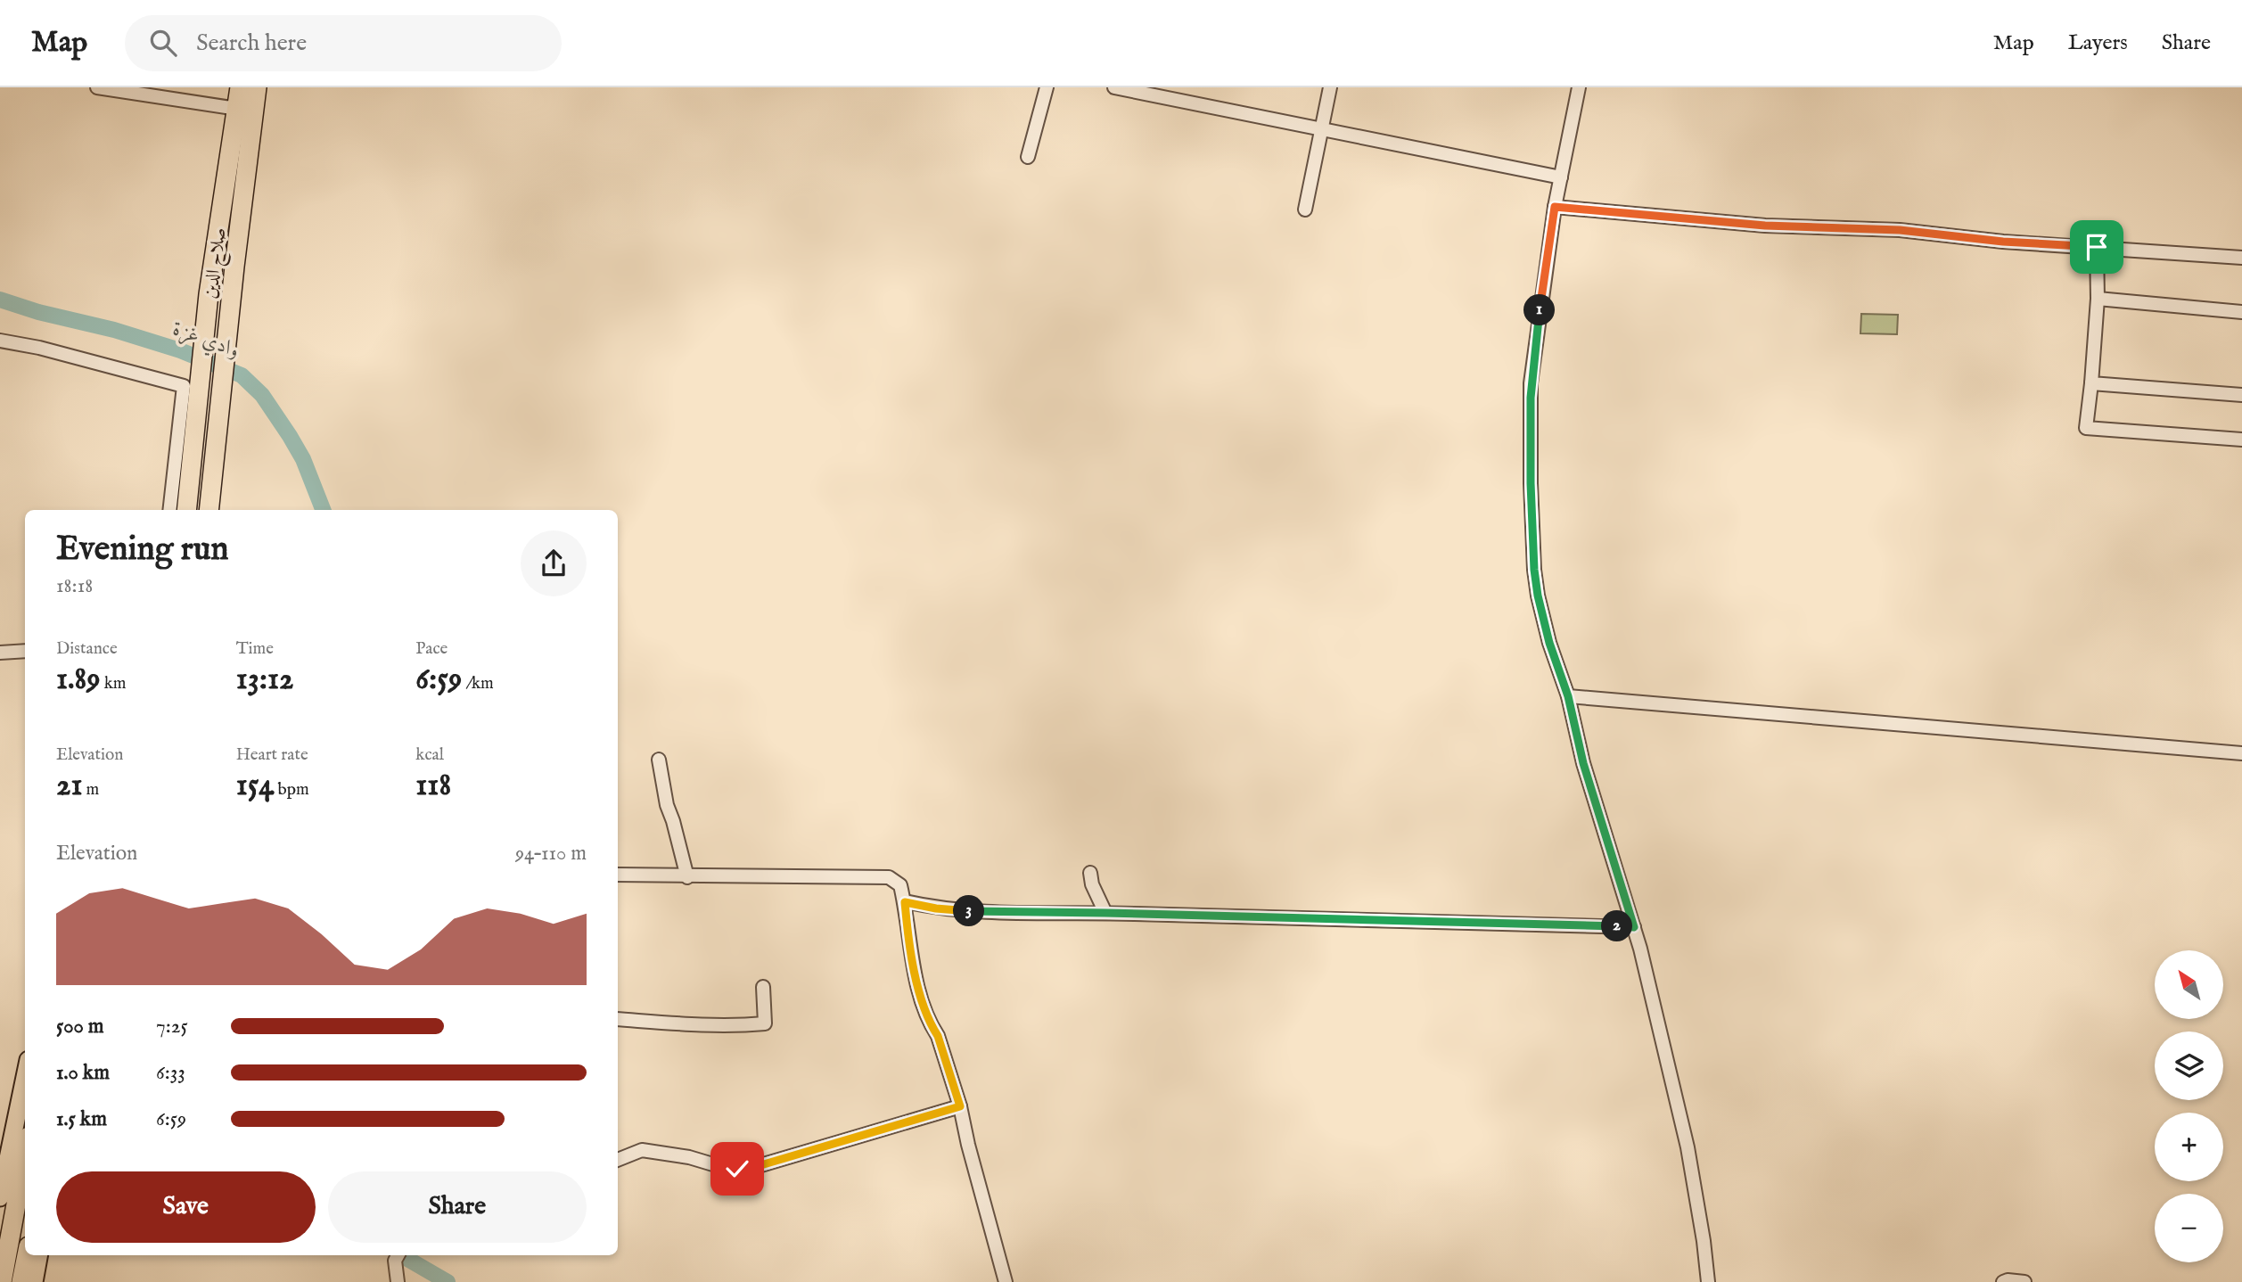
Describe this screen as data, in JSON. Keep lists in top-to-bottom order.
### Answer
{
  "streets": {
    "highway": ["صلاح الدين"]
  },
  "water": ["وادي غزة"],
  "north": "top left",
  "page": {
    "header": "Map",
    "search": "Search here",
    "nav": ["Map", "Layers", "Share"],
    "pins": ["1", "3", "2"],
    "heading": ["Evening run", "18:18"],
    "stats": [
      ["Distance", "1.89 km"],
      ["Time", "13:12"],
      ["Pace", "6:59 /km"],
      ["Elevation", "21 m"],
      ["Heart rate", "154 bpm"],
      ["kcal", "118"]
    ],
    "chart": ["Elevation", "94–110 m"],
    "map_buttons": ["+", "−"],
    "list": [
      {
        "name": "500 m",
        "note": "7:25"
      },
      {
        "name": "1.0 km",
        "note": "6:33"
      },
      {
        "name": "1.5 km",
        "note": "6:59"
      }
    ],
    "buttons": ["Save", "Share"]
  }
}
